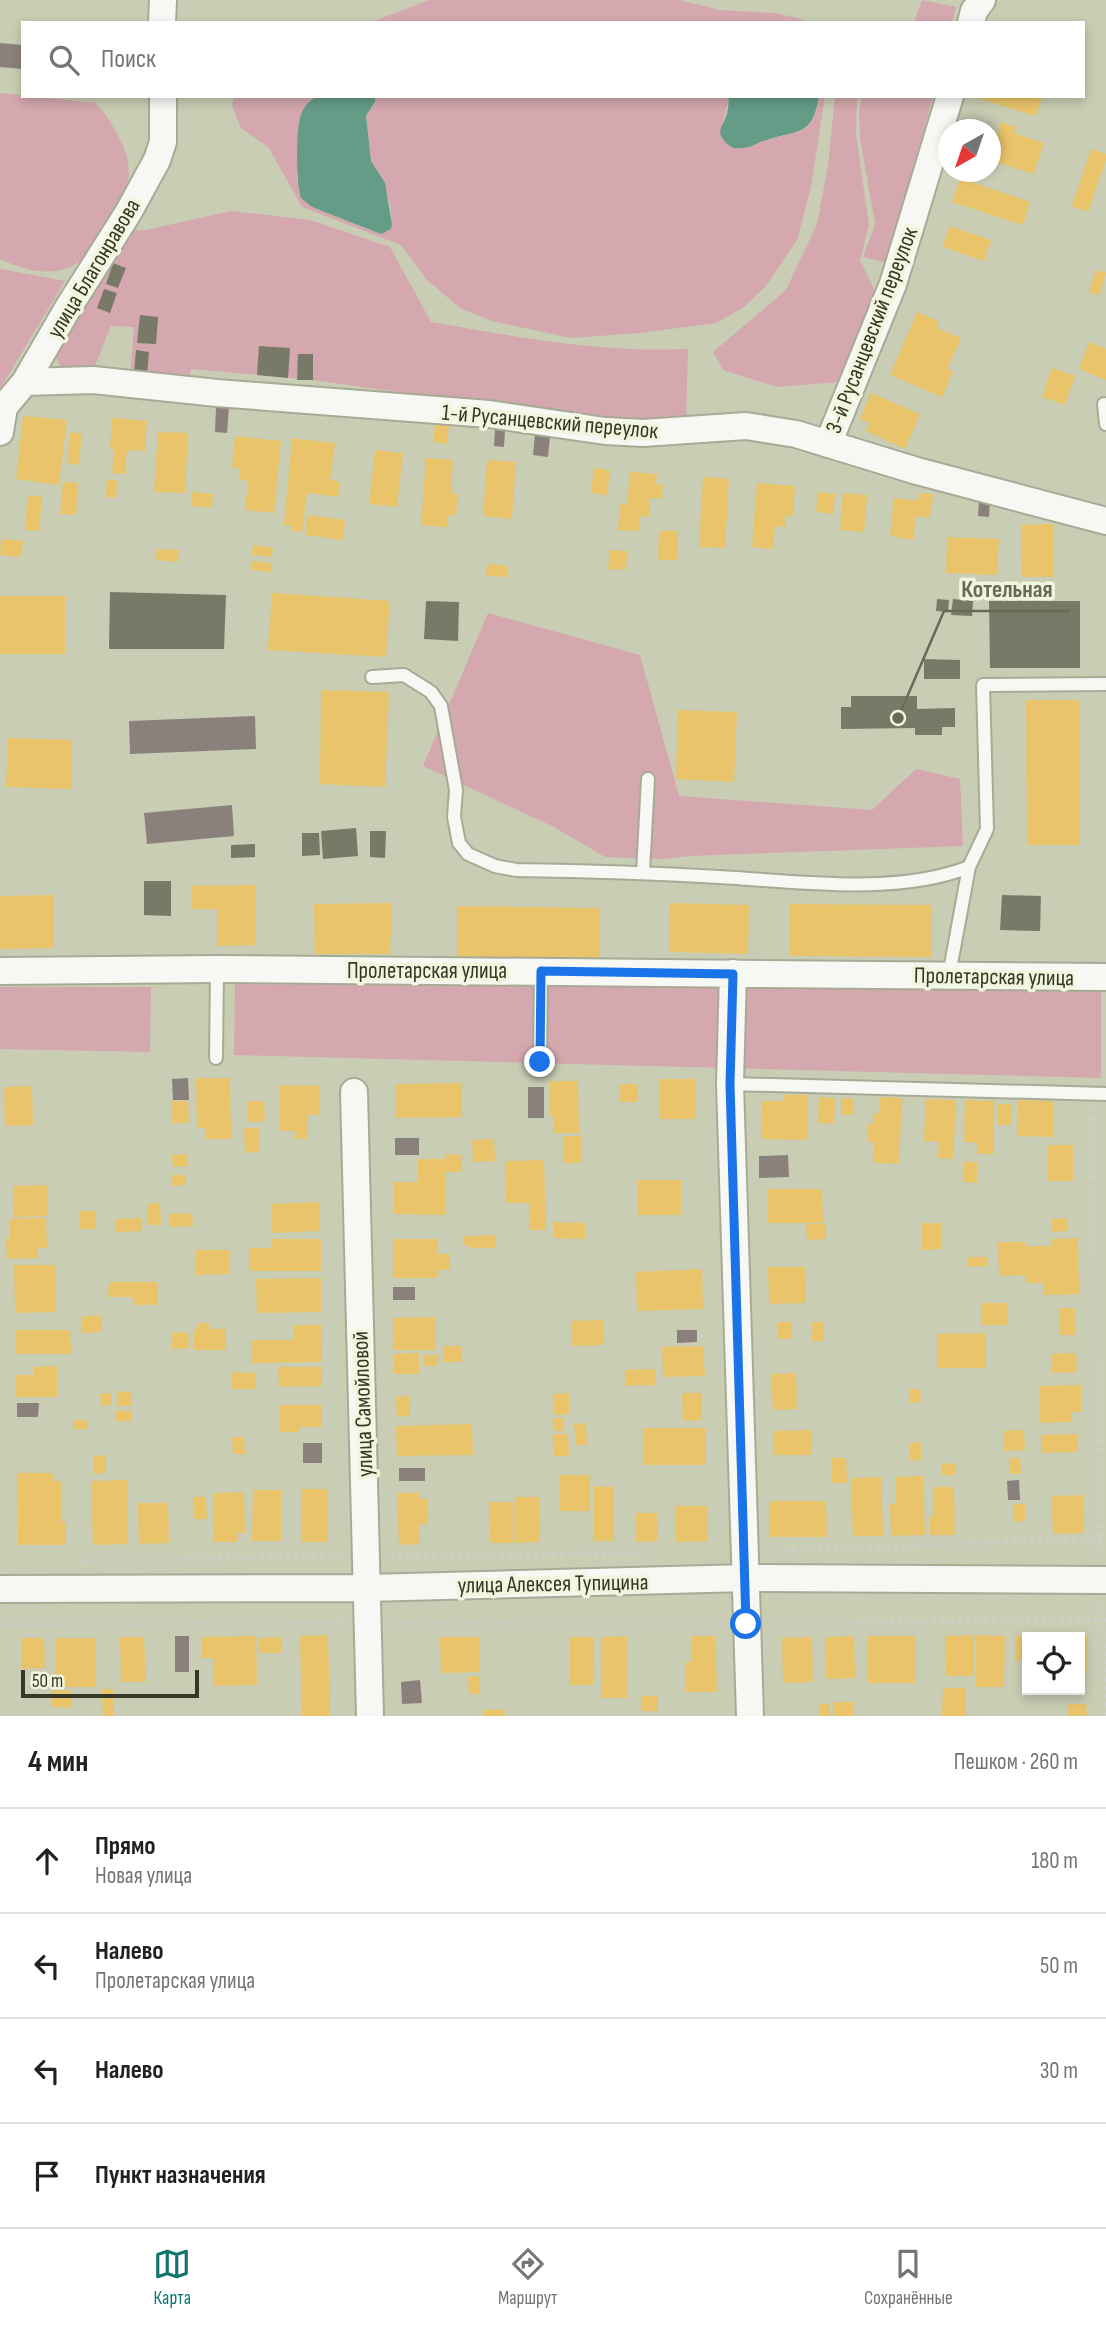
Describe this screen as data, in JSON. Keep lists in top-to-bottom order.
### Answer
{
  "streets": {
    "street": [
      "улица Благонравова",
      "3-й Русанцевский переулок",
      "1-й Русанцевский переулок",
      "Пролетарская улица",
      "улица Самойловой",
      "улица Алексея Тупицина"
    ]
  },
  "crossings": [
    ["улица Благонравова", "1-й Русанцевский переулок"],
    ["3-й Русанцевский переулок", "1-й Русанцевский переулок"],
    ["улица Самойловой", "улица Алексея Тупицина"]
  ],
  "places": ["Котельная"],
  "scale_bar": "50 m",
  "north": "bottom left",
  "page": {
    "search": "Поиск",
    "scale": "50 m",
    "heading": ["4 мин", "Пешком · 260 m"],
    "list": [
      ["Прямо", "Новая улица", "180 m"],
      ["Налево", "Пролетарская улица", "50 m"],
      ["Налево", "30 m"],
      "Пункт назначения"
    ],
    "nav": ["Карта", "Маршрут", "Сохранённые"]
  }
}
